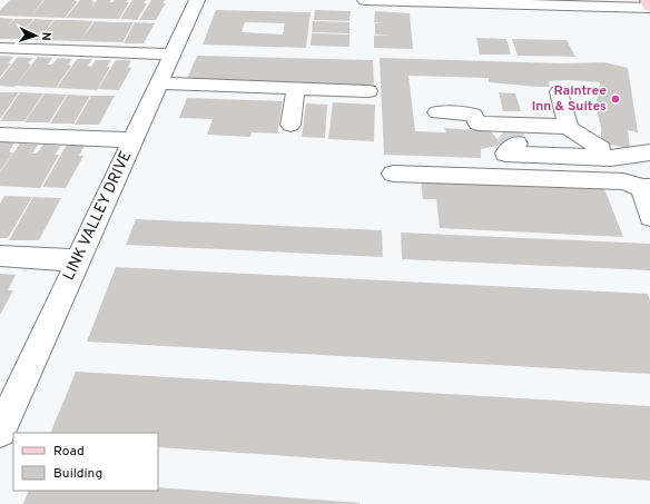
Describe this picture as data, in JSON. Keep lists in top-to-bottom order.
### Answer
{
  "streets": {
    "street": ["LINK VALLEY DRIVE"]
  },
  "places": ["Raintree Inn & Suites"],
  "legend": ["Road", "Building"],
  "north": "right"
}
